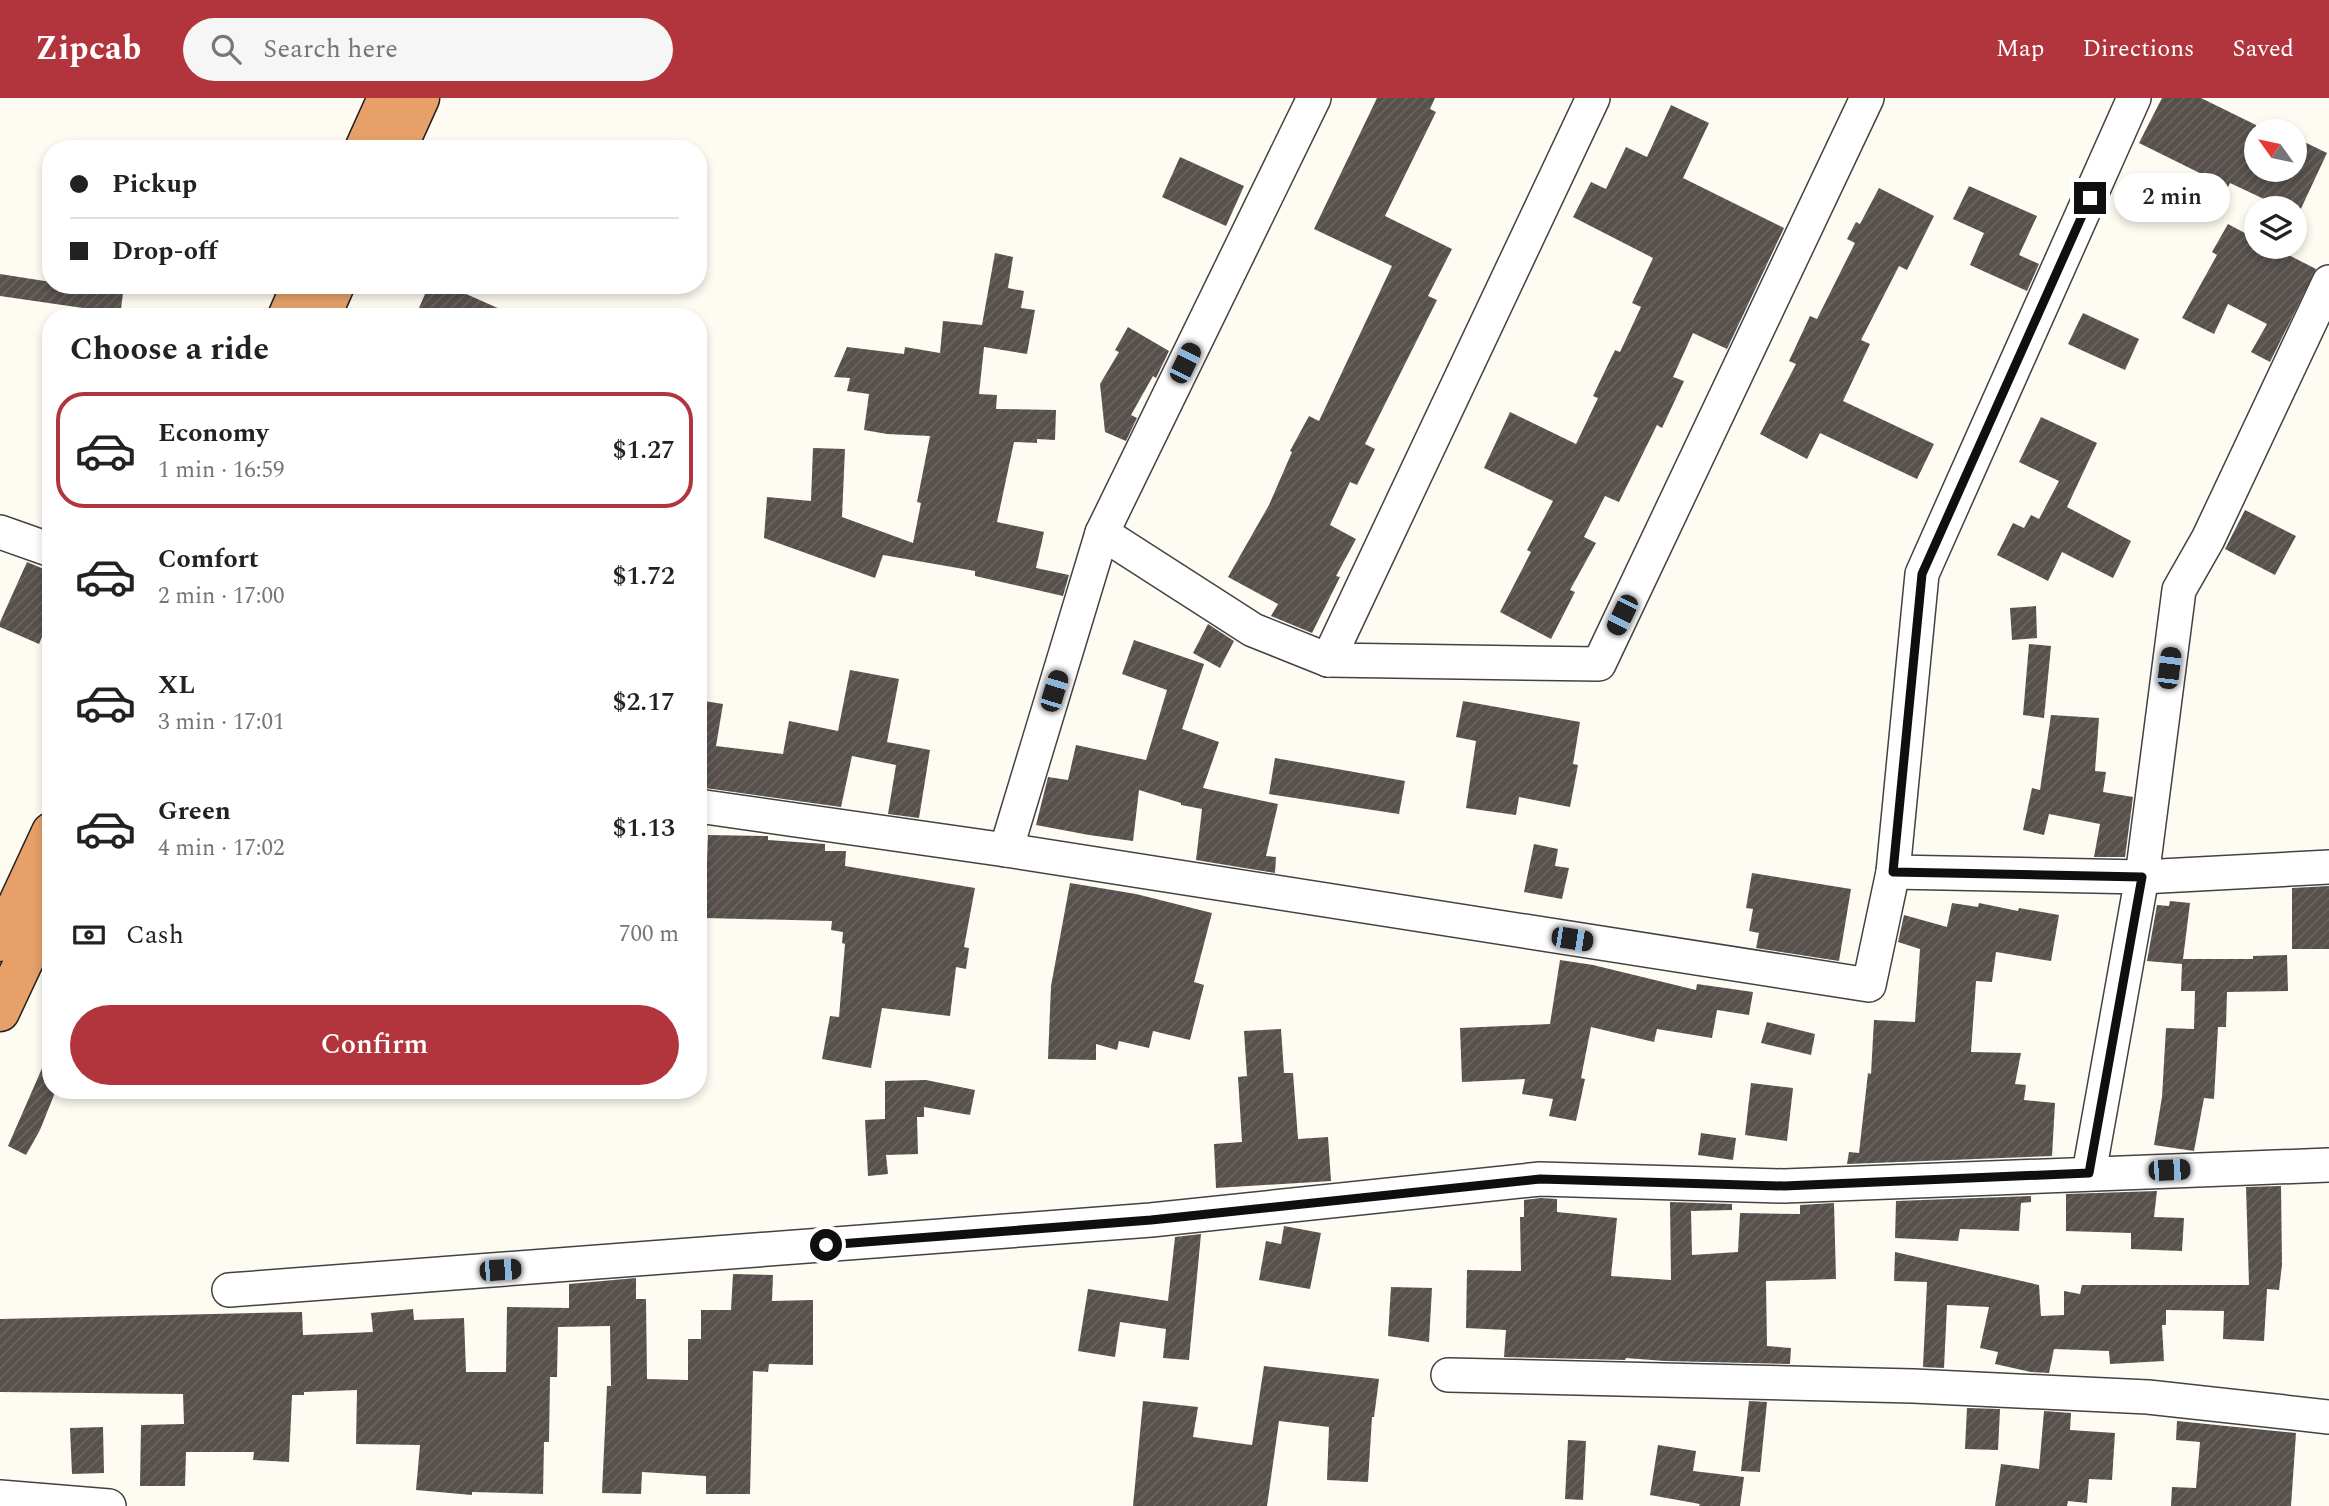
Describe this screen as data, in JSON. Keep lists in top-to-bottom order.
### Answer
{
  "north": "top left",
  "page": {
    "header": "Zipcab",
    "search": "Search here",
    "nav": ["Map", "Directions", "Saved"],
    "banner": ["Pickup", "Drop-off"],
    "bubble": "2 min",
    "heading": "Choose a ride",
    "list": [
      {
        "name": "Economy",
        "note": "1 min · 16:59",
        "value": "$1.27"
      },
      {
        "name": "Comfort",
        "note": "2 min · 17:00",
        "value": "$1.72"
      },
      {
        "name": "XL",
        "note": "3 min · 17:01",
        "value": "$2.17"
      },
      {
        "name": "Green",
        "note": "4 min · 17:02",
        "value": "$1.13"
      }
    ],
    "pay": ["Cash", "700 m"],
    "buttons": "Confirm"
  }
}
